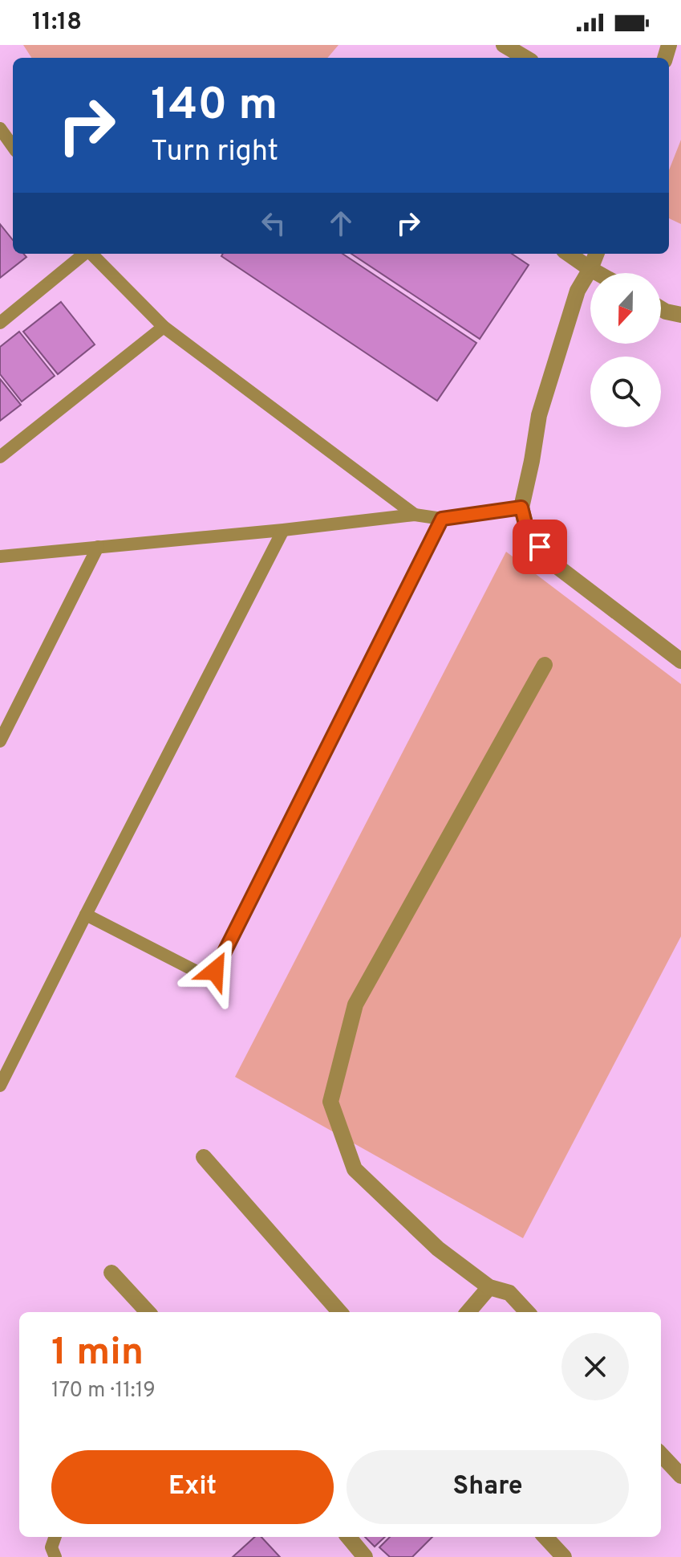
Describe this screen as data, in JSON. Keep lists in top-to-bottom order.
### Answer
{
  "north": "bottom",
  "page": {
    "status": "11:18",
    "turn": ["140 m", "Turn right"],
    "heading": ["1 min", "170 m · 11:19"],
    "buttons": ["Exit", "Share"]
  }
}
